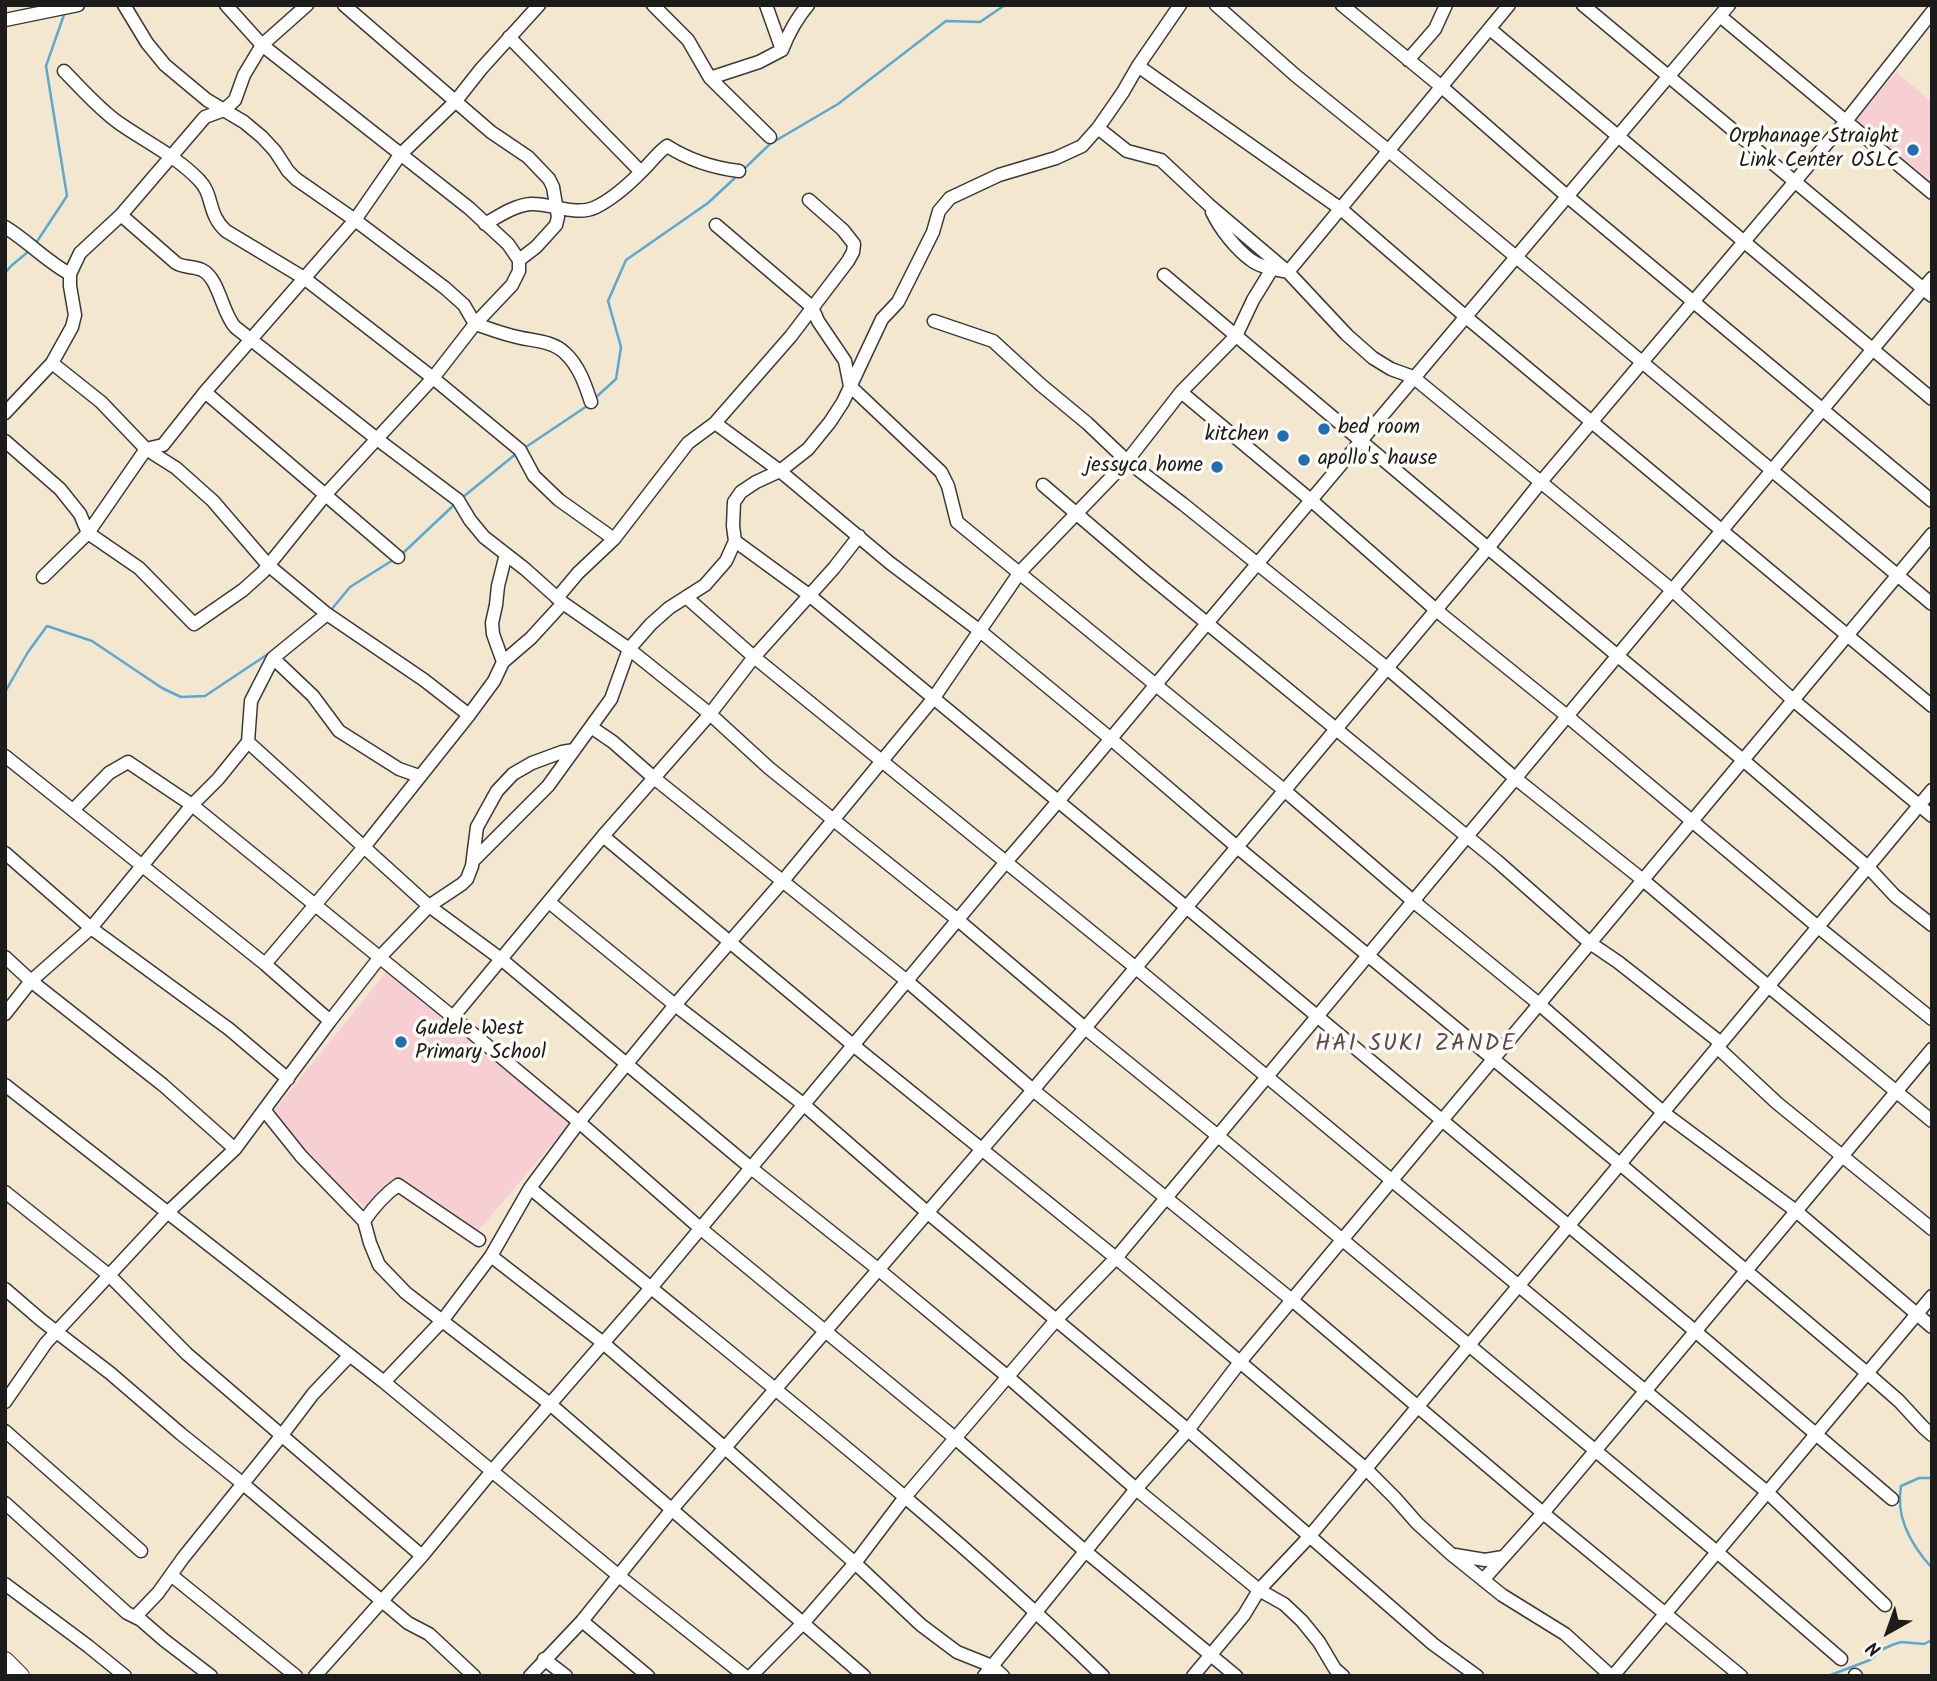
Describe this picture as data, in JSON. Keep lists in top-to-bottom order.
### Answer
{
  "districts": ["HAI SUKI ZANDE"],
  "places": [
    "Orphanage Straight Link Center OSLC",
    "bed room",
    "kitchen",
    "apollo's hause",
    "jessyca home",
    "Gudele West Primary School"
  ],
  "north": "bottom left"
}
